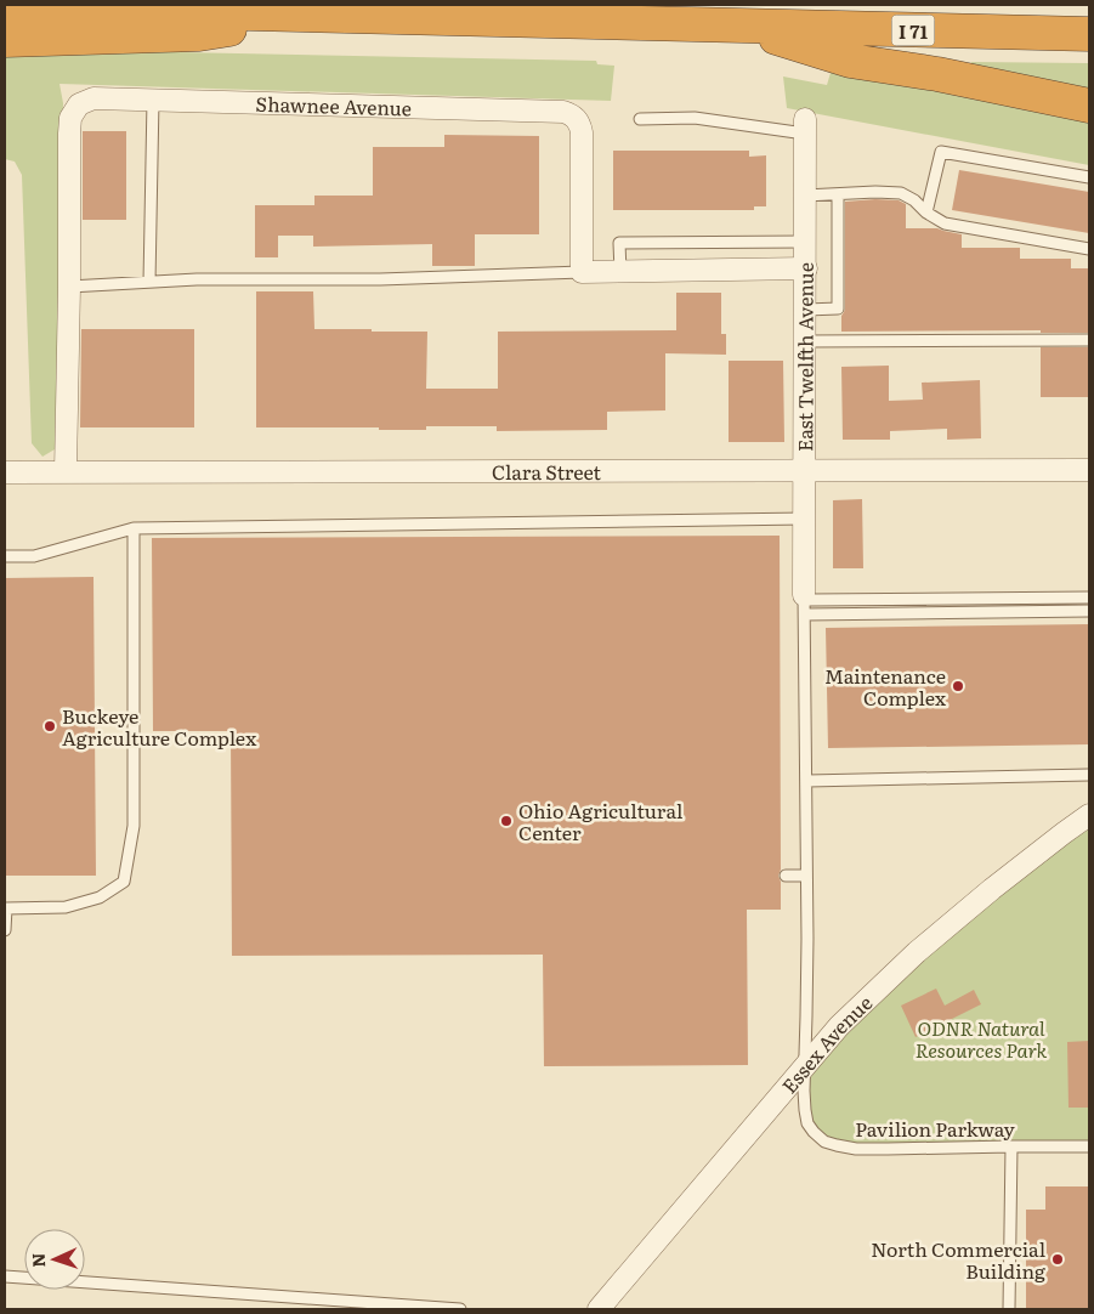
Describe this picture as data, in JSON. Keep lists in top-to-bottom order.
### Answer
{
  "streets": {
    "highway": ["I 71"],
    "street": [
      "Shawnee Avenue",
      "East Twelfth Avenue",
      "Clara Street",
      "Essex Avenue"
    ],
    "lane": ["Pavilion Parkway"]
  },
  "crossings": [
    ["Shawnee Avenue", "Clara Street"],
    ["East Twelfth Avenue", "Clara Street"],
    ["East Twelfth Avenue", "Pavilion Parkway"],
    ["Essex Avenue", "Pavilion Parkway"]
  ],
  "parks": ["ODNR Natural Resources Park"],
  "places": [
    "Maintenance Complex",
    "Buckeye Agriculture Complex",
    "Ohio Agricultural Center",
    "North Commercial Building"
  ],
  "north": "left"
}
